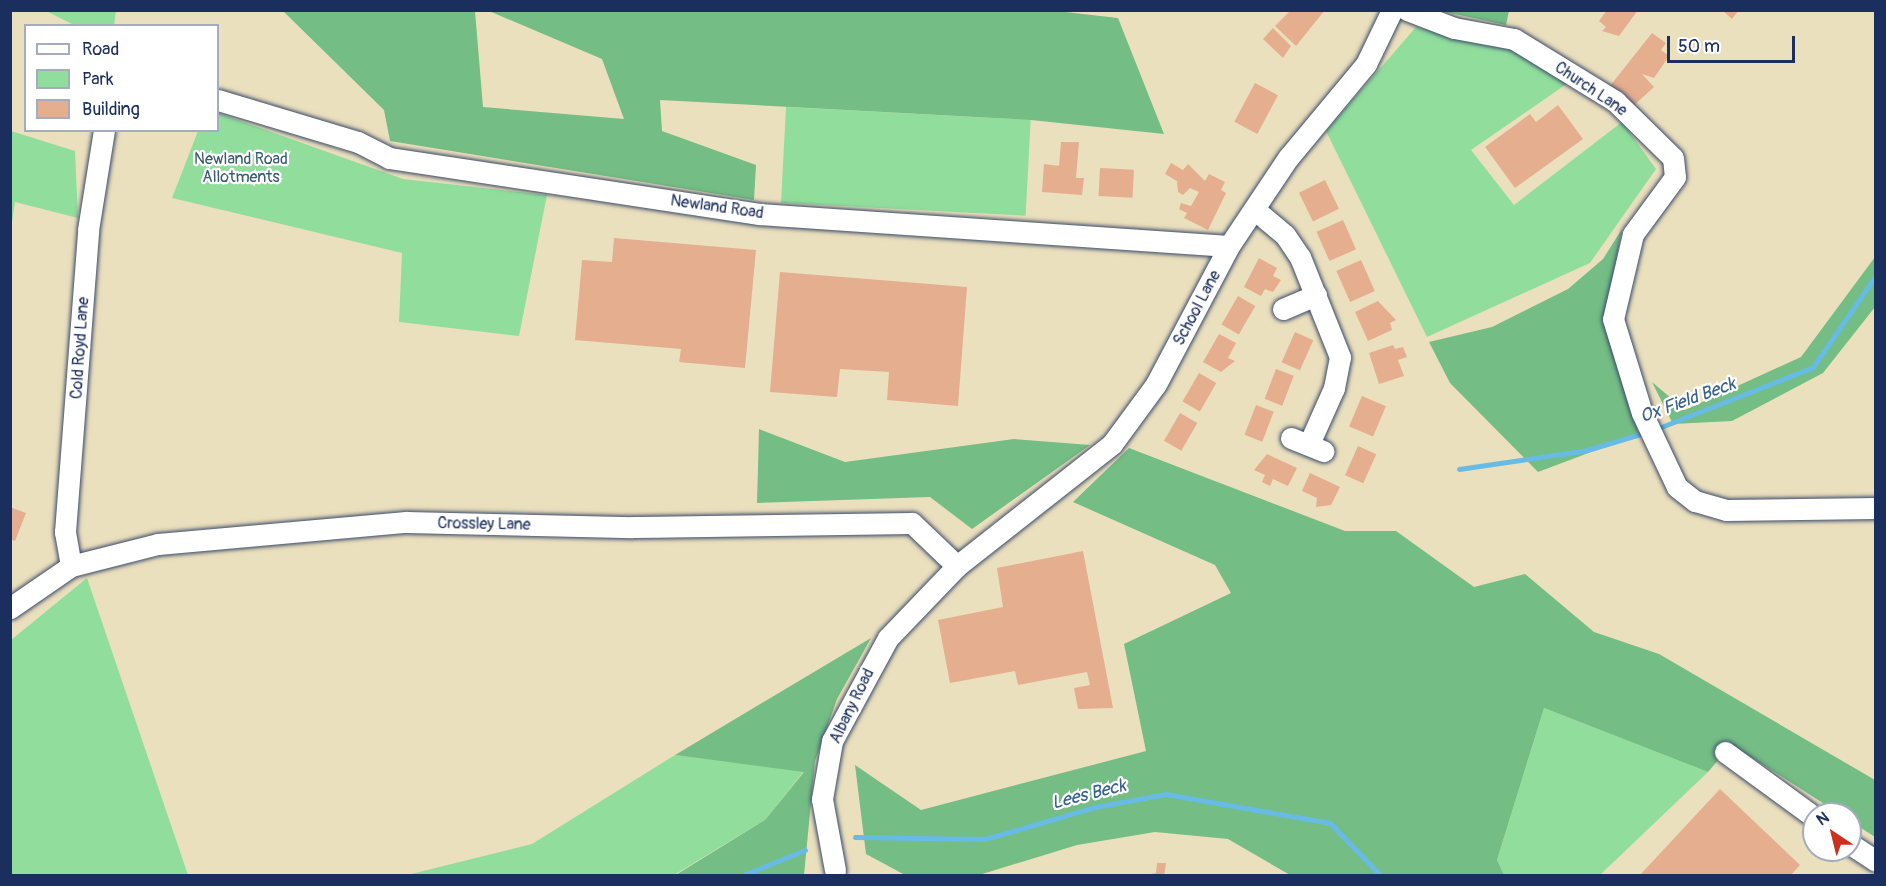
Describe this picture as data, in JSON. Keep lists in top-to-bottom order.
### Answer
{
  "streets": {
    "street": [
      "Church Lane",
      "Newland Road",
      "School Lane",
      "Cold Royd Lane",
      "Crossley Lane",
      "Albany Road"
    ]
  },
  "crossings": [
    ["Newland Road", "School Lane"],
    ["School Lane", "Crossley Lane"],
    ["School Lane", "Albany Road"],
    ["Cold Royd Lane", "Crossley Lane"],
    ["Crossley Lane", "Albany Road"]
  ],
  "water": ["Ox Field Beck", "Lees Beck"],
  "parks": ["Newland Road Allotments"],
  "legend": ["Road", "Park", "Building"],
  "scale_bar": "50 m",
  "north": "top left"
}
